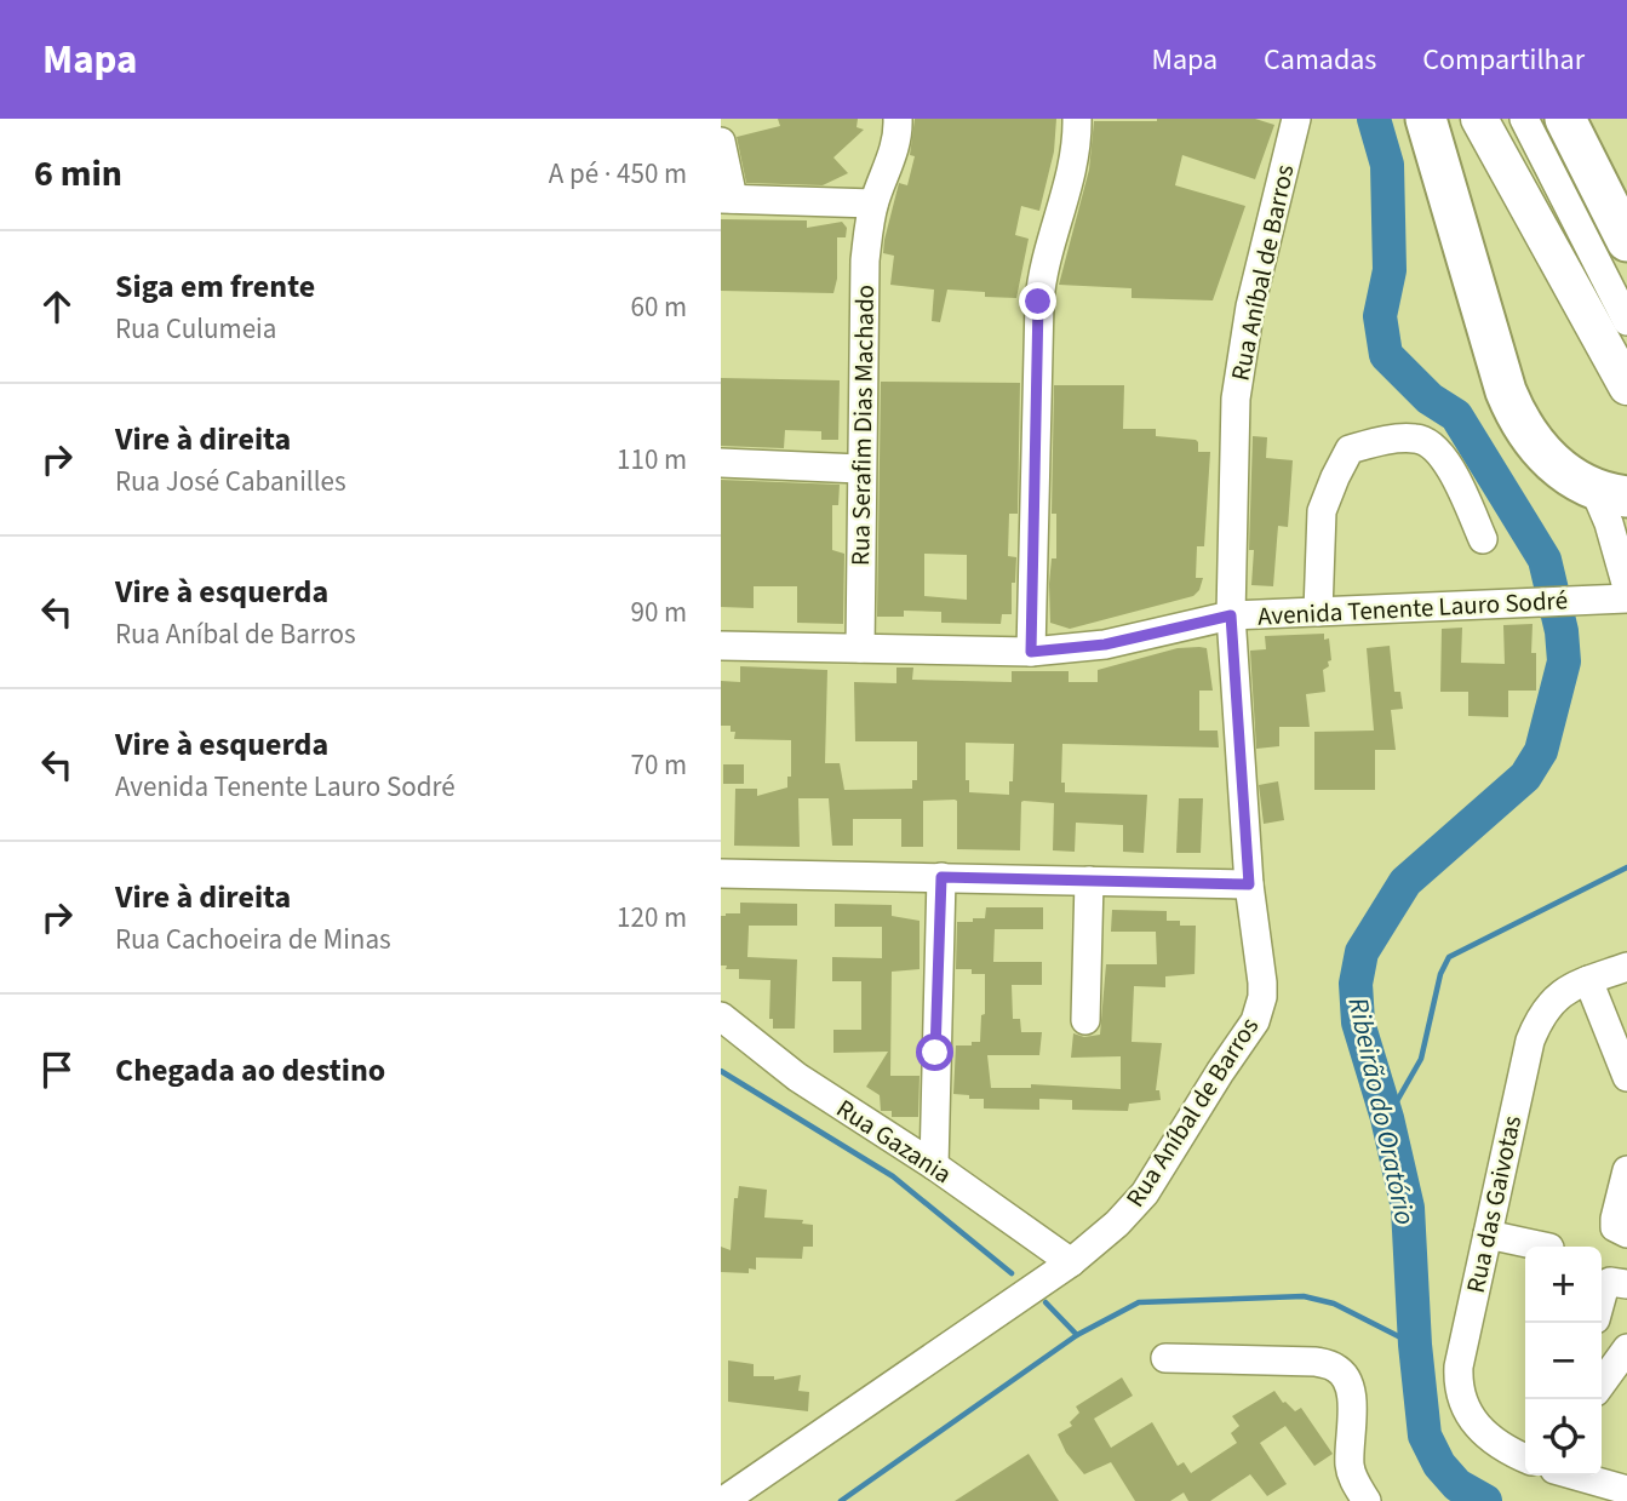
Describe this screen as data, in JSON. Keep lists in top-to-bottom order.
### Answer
{
  "streets": {
    "street": [
      "Rua Aníbal de Barros",
      "Rua Serafim Dias Machado",
      "Avenida Tenente Lauro Sodré",
      "Rua Gazania",
      "Rua das Gaivotas"
    ]
  },
  "crossings": [
    ["Rua Aníbal de Barros", "Avenida Tenente Lauro Sodré"],
    ["Rua Aníbal de Barros", "Rua Gazania"],
    ["Rua Serafim Dias Machado", "Avenida Tenente Lauro Sodré"]
  ],
  "water": ["Ribeirão do Oratório"],
  "page": {
    "header": "Mapa",
    "nav": ["Mapa", "Camadas", "Compartilhar"],
    "heading": ["6 min", "A pé · 450 m"],
    "list": [
      ["Siga em frente", "Rua Culumeia", "60 m"],
      ["Vire à direita", "Rua José Cabanilles", "110 m"],
      ["Vire à esquerda", "Rua Aníbal de Barros", "90 m"],
      ["Vire à esquerda", "Avenida Tenente Lauro Sodré", "70 m"],
      ["Vire à direita", "Rua Cachoeira de Minas", "120 m"],
      "Chegada ao destino"
    ],
    "map_buttons": ["+", "−"]
  }
}
